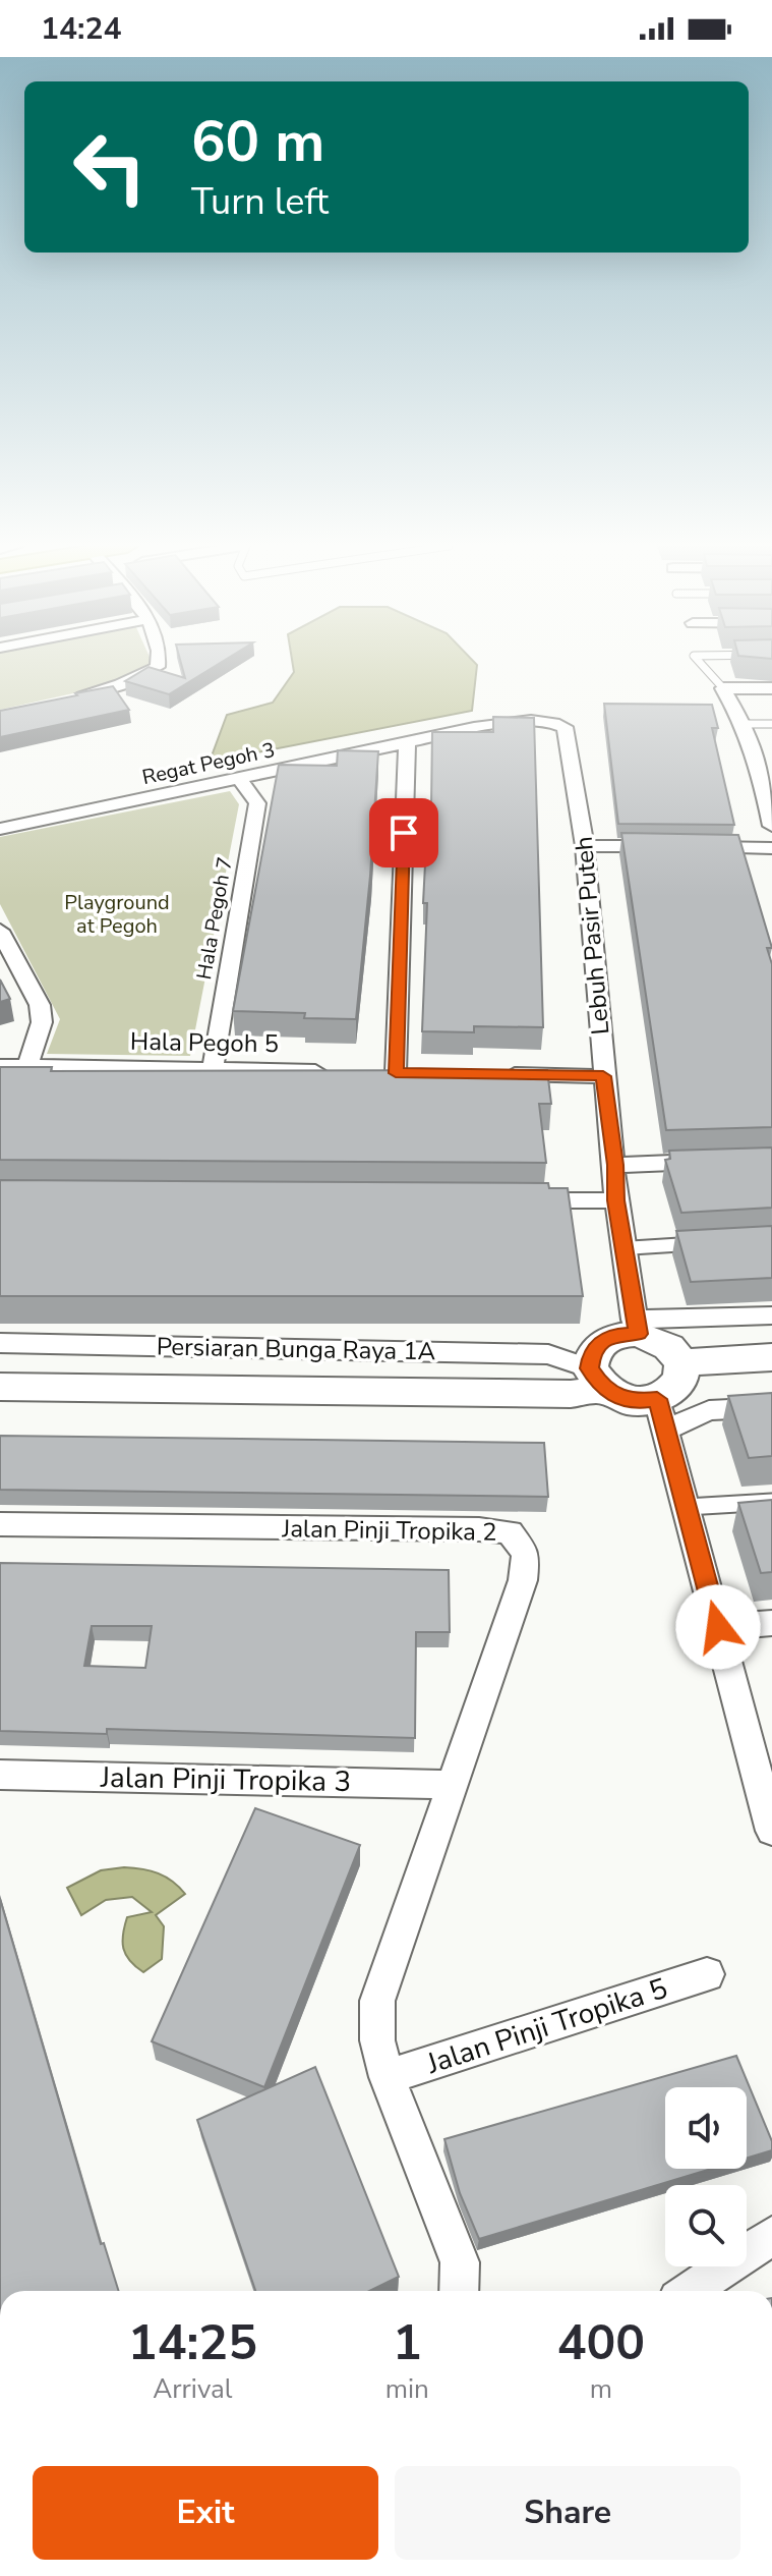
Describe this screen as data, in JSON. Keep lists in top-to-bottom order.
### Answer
{
  "streets": {
    "street": [
      "Regat Pegoh 3",
      "Hala Pegoh 7",
      "Lebuh Pasir Puteh",
      "Hala Pegoh 5",
      "Persiaran Bunga Raya 1A",
      "Jalan Pinji Tropika 2",
      "Jalan Pinji Tropika 3",
      "Jalan Pinji Tropika 5"
    ]
  },
  "crossings": [
    ["Regat Pegoh 3", "Hala Pegoh 7"],
    ["Regat Pegoh 3", "Lebuh Pasir Puteh"],
    ["Hala Pegoh 7", "Hala Pegoh 5"],
    ["Lebuh Pasir Puteh", "Persiaran Bunga Raya 1A"],
    ["Jalan Pinji Tropika 2", "Jalan Pinji Tropika 3"]
  ],
  "parks": ["Playground at Pegoh"],
  "page": {
    "status": "14:24",
    "turn": ["60 m", "Turn left"],
    "eta": [
      "14:25",
      "Arrival",
      "1",
      "min",
      "400",
      "m"
    ],
    "buttons": ["Exit", "Share"]
  }
}
